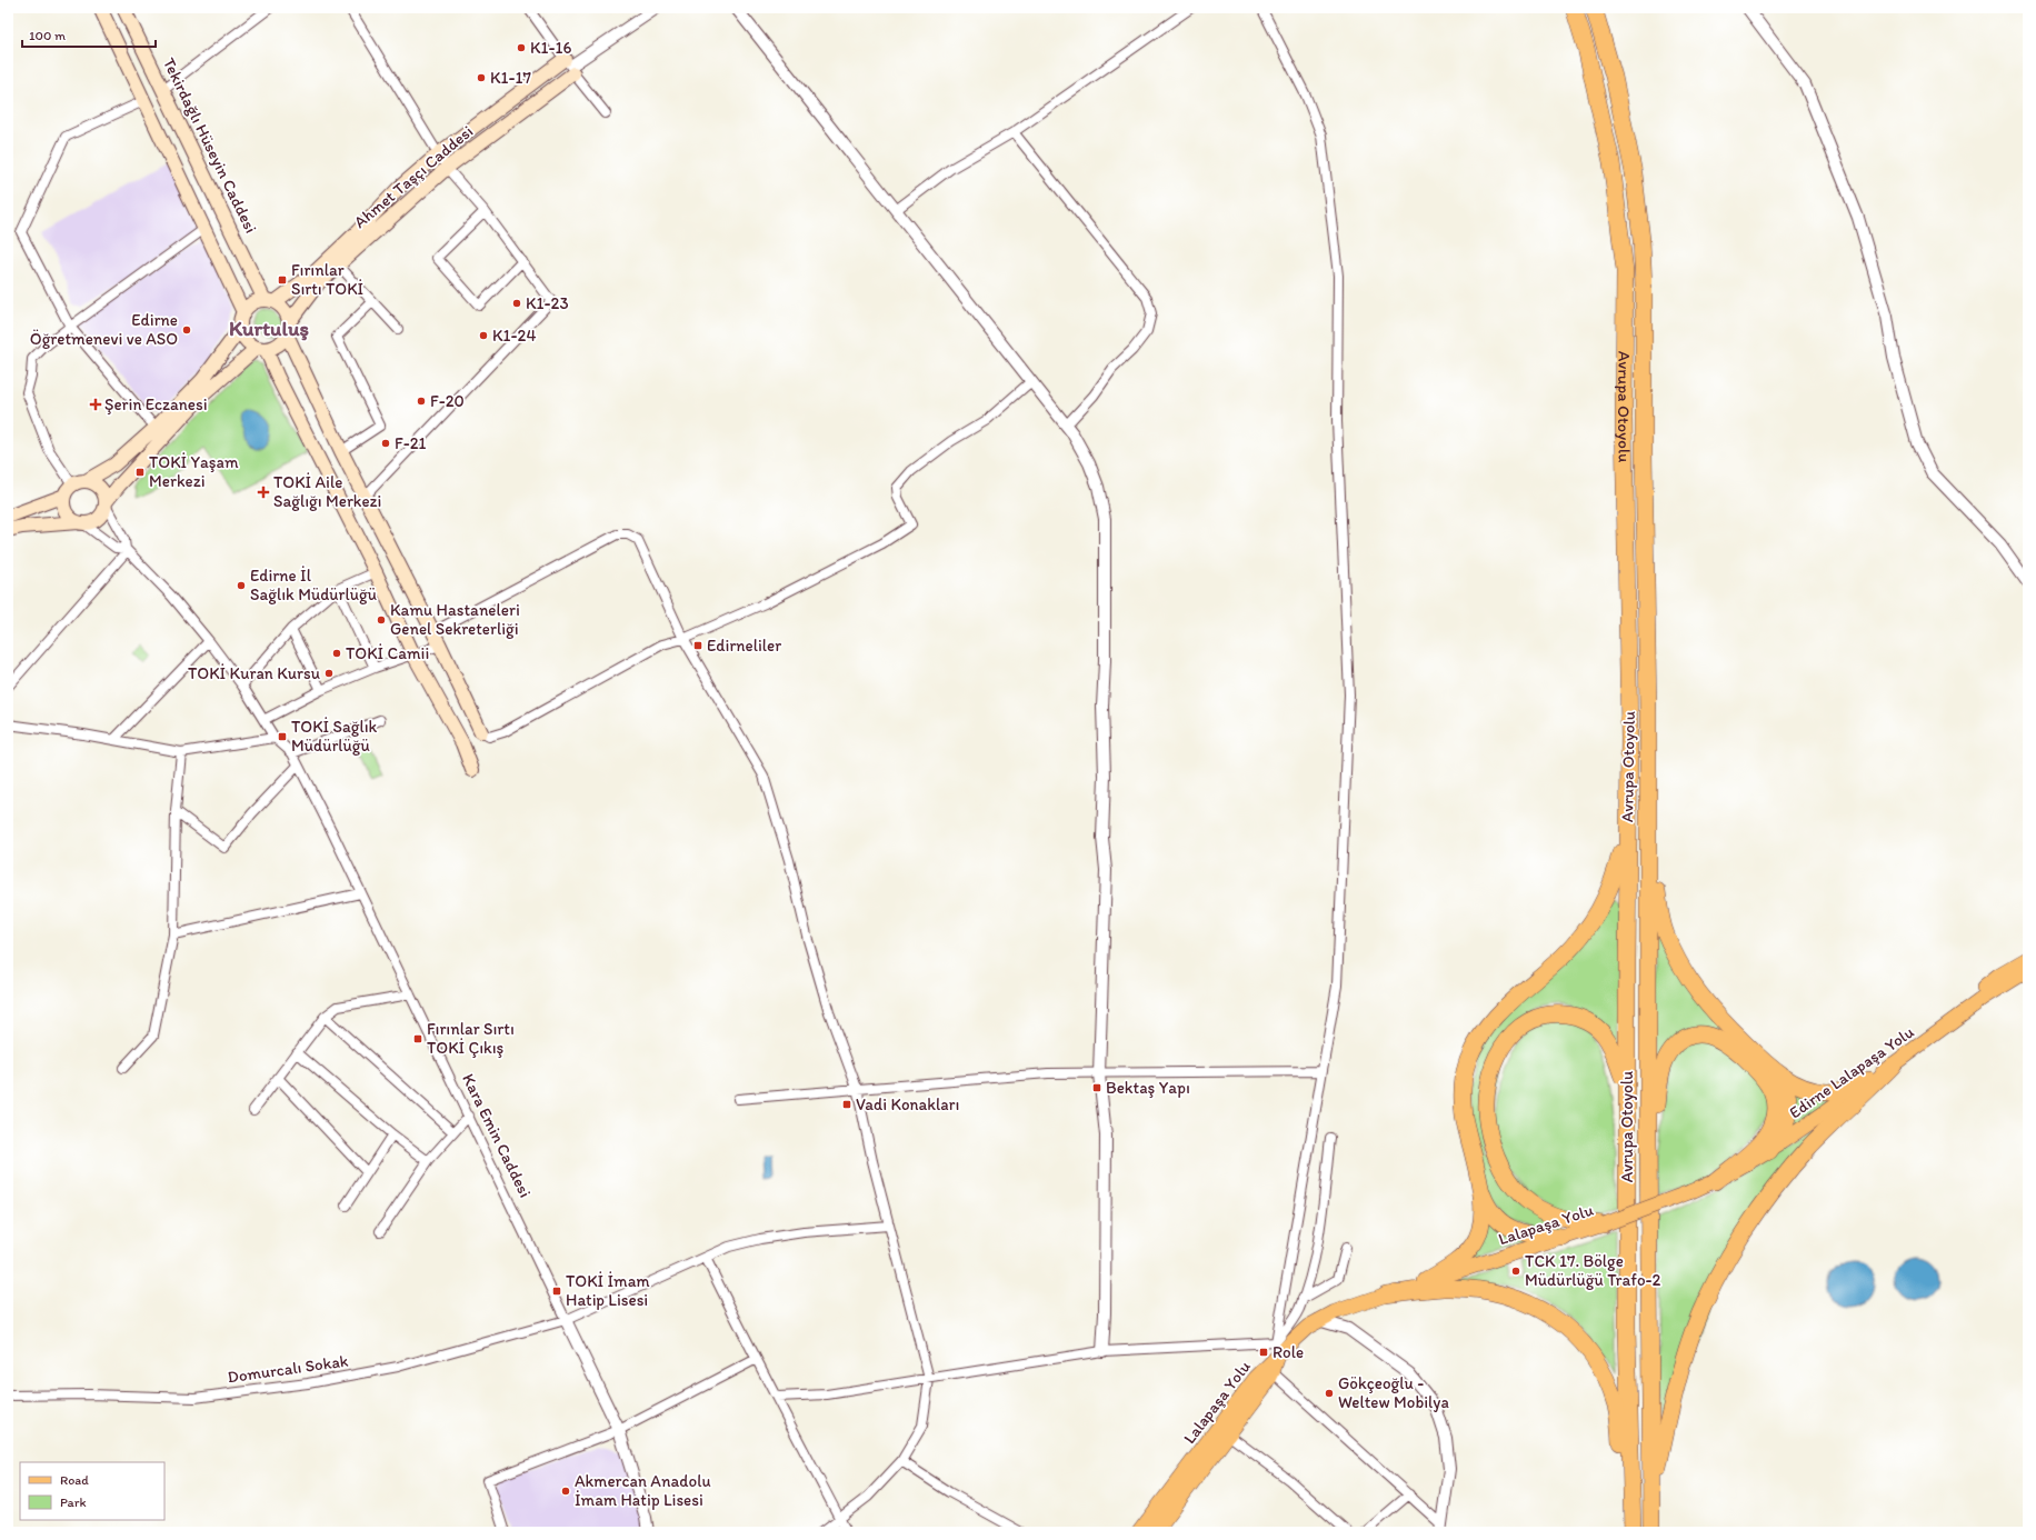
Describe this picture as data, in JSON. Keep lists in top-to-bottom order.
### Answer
{
  "streets": {
    "highway": ["Avrupa Otoyolu"],
    "main road": [
      "Tekirdağlı Hüseyin Caddesi",
      "Ahmet Taşçı Caddesi",
      "Edirne Lalapaşa Yolu",
      "Lalapaşa Yolu"
    ],
    "street": ["Kara Emin Caddesi", "Domurcalı Sokak"]
  },
  "crossings": [
    ["Tekirdağlı Hüseyin Caddesi", "Ahmet Taşçı Caddesi"],
    ["Edirne Lalapaşa Yolu", "Lalapaşa Yolu"],
    ["Kara Emin Caddesi", "Domurcalı Sokak"]
  ],
  "districts": ["Kurtuluş"],
  "places": {
    "other": [
      "K1-16",
      "K1-17",
      "K1-23",
      "Edirne Öğretmenevi ve ASO",
      "K1-24",
      "F-20",
      "F-21",
      "Edirne İl Sağlık Müdürlüğü",
      "Kamu Hastaneleri Genel Sekreterliği",
      "TOKİ Camii",
      "TOKİ Kuran Kursu",
      "TCK 17. Bölge Müdürlüğü Trafo-2",
      "Gökçeoğlu - Weltew Mobilya",
      "Akmercan Anadolu İmam Hatip Lisesi"
    ],
    "transit": [
      "Fırınlar Sırtı TOKİ",
      "TOKİ Yaşam Merkezi",
      "Edirneliler",
      "TOKİ Sağlık Müdürlüğü",
      "Fırınlar Sırtı TOKİ Çıkış",
      "Bektaş Yapı",
      "Vadi Konakları",
      "TOKİ İmam Hatip Lisesi",
      "Role"
    ],
    "health": ["Şerin Eczanesi", "TOKİ Aile Sağlığı Merkezi"]
  },
  "legend": ["Road", "Park"],
  "scale_bar": "100 m"
}
